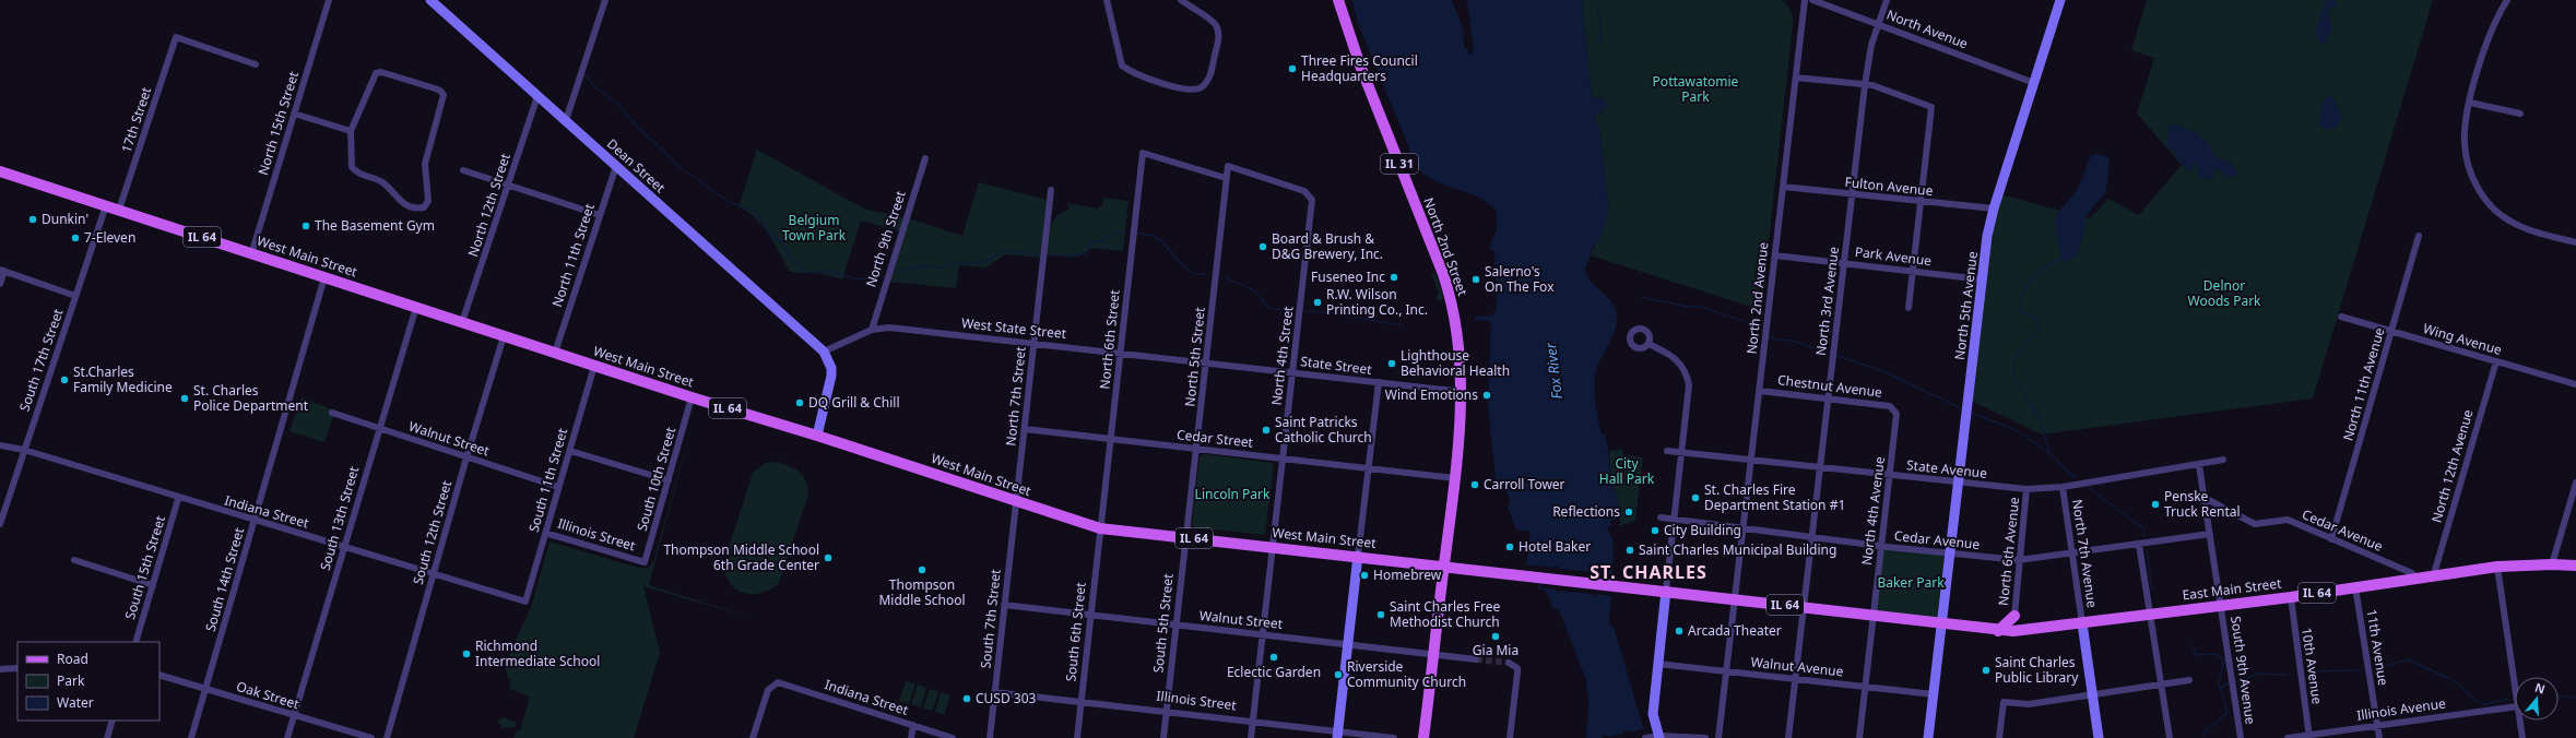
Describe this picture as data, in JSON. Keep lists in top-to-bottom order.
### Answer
{
  "streets": {
    "main road": [
      "IL 31",
      "IL 64",
      "North 2nd Street",
      "West Main Street",
      "East Main Street"
    ],
    "street": [
      "North Avenue",
      "17th Street",
      "North 15th Street",
      "Dean Street",
      "Fulton Avenue",
      "North 12th Street",
      "North 9th Street",
      "North 11th Street",
      "Park Avenue",
      "North 2nd Avenue",
      "North 3rd Avenue",
      "North 5th Avenue",
      "West State Street",
      "North 6th Street",
      "Wing Avenue",
      "North 4th Street",
      "North 5th Street",
      "South 17th Street",
      "State Street",
      "North 11th Avenue",
      "Chestnut Avenue",
      "North 7th Street",
      "Walnut Street",
      "Cedar Street",
      "North 12th Avenue",
      "State Avenue",
      "South 10th Street",
      "South 11th Street",
      "North 4th Avenue",
      "Indiana Street",
      "South 13th Street",
      "Cedar Avenue",
      "South 12th Street",
      "Illinois Street",
      "North 6th Avenue",
      "North 7th Avenue",
      "South 15th Street",
      "South 14th Street",
      "South 7th Street",
      "South 5th Street",
      "South 6th Street",
      "11th Avenue",
      "10th Avenue",
      "Walnut Avenue",
      "South 9th Avenue",
      "Oak Street",
      "Illinois Avenue"
    ]
  },
  "crossings": [
    ["North Avenue", "North 3rd Avenue"],
    ["North Avenue", "North 5th Avenue"],
    ["17th Street", "West Main Street"],
    ["North 15th Street", "West Main Street"],
    ["IL 31", "IL 64"],
    ["IL 31", "North 2nd Street"],
    ["IL 31", "West Main Street"],
    ["IL 31", "Walnut Street"],
    ["Dean Street", "North 12th Street"],
    ["Dean Street", "North 11th Street"],
    ["Dean Street", "West State Street"],
    ["Fulton Avenue", "North 2nd Avenue"],
    ["Fulton Avenue", "North 3rd Avenue"],
    ["Fulton Avenue", "North 5th Avenue"],
    ["North 12th Street", "West Main Street"],
    ["IL 64", "North 2nd Street"],
    ["IL 64", "West Main Street"],
    ["IL 64", "North 2nd Avenue"],
    ["IL 64", "North 3rd Avenue"],
    ["IL 64", "North 5th Avenue"],
    ["IL 64", "North 4th Avenue"],
    ["IL 64", "East Main Street"],
    ["North 9th Street", "West State Street"],
    ["North 2nd Street", "West Main Street"],
    ["North 2nd Street", "State Street"],
    ["North 2nd Street", "Cedar Street"],
    ["North 11th Street", "West Main Street"],
    ["West Main Street", "North 6th Street"],
    ["West Main Street", "North 4th Street"],
    ["West Main Street", "North 5th Street"],
    ["West Main Street", "South 17th Street"],
    ["West Main Street", "North 7th Street"],
    ["West Main Street", "South 10th Street"],
    ["West Main Street", "South 11th Street"],
    ["West Main Street", "South 13th Street"],
    ["West Main Street", "South 12th Street"],
    ["West Main Street", "South 14th Street"],
    ["West Main Street", "South 7th Street"],
    ["West Main Street", "South 5th Street"],
    ["West Main Street", "South 6th Street"],
    ["Park Avenue", "North 2nd Avenue"],
    ["Park Avenue", "North 3rd Avenue"],
    ["Park Avenue", "North 5th Avenue"],
    ["North 2nd Avenue", "Chestnut Avenue"],
    ["North 2nd Avenue", "State Avenue"],
    ["North 2nd Avenue", "Cedar Avenue"],
    ["North 2nd Avenue", "Walnut Avenue"],
    ["North 3rd Avenue", "Chestnut Avenue"],
    ["North 3rd Avenue", "State Avenue"],
    ["North 3rd Avenue", "Cedar Avenue"],
    ["North 3rd Avenue", "Walnut Avenue"],
    ["North 5th Avenue", "State Avenue"],
    ["North 5th Avenue", "Cedar Avenue"],
    ["North 5th Avenue", "East Main Street"],
    ["North 5th Avenue", "Walnut Avenue"],
    ["West State Street", "North 6th Street"],
    ["West State Street", "North 5th Street"],
    ["West State Street", "State Street"],
    ["West State Street", "North 7th Street"],
    ["North 6th Street", "North 4th Street"],
    ["North 6th Street", "North 5th Street"],
    ["North 6th Street", "Cedar Street"],
    ["North 6th Street", "South 6th Street"],
    ["Wing Avenue", "North 11th Avenue"],
    ["Wing Avenue", "North 12th Avenue"],
    ["North 4th Street", "North 5th Street"],
    ["North 4th Street", "State Street"],
    ["North 4th Street", "Walnut Street"],
    ["North 4th Street", "Cedar Street"],
    ["North 4th Street", "Illinois Street"],
    ["North 5th Street", "State Street"],
    ["North 5th Street", "Cedar Street"],
    ["North 5th Street", "South 5th Street"],
    ["South 17th Street", "Indiana Street"],
    ["North 11th Avenue", "Cedar Avenue"],
    ["Chestnut Avenue", "North 4th Avenue"],
    ["North 7th Street", "Cedar Street"],
    ["North 7th Street", "South 7th Street"],
    ["Walnut Street", "South 11th Street"],
    ["Walnut Street", "South 13th Street"],
    ["Walnut Street", "South 12th Street"],
    ["Walnut Street", "South 7th Street"],
    ["Walnut Street", "South 5th Street"],
    ["Walnut Street", "South 6th Street"],
    ["North 12th Avenue", "East Main Street"],
    ["State Avenue", "North 4th Avenue"],
    ["State Avenue", "North 6th Avenue"],
    ["State Avenue", "North 7th Avenue"],
    ["State Avenue", "South 9th Avenue"],
    ["South 10th Street", "Illinois Street"],
    ["South 11th Street", "Indiana Street"],
    ["South 11th Street", "Illinois Street"],
    ["North 4th Avenue", "Cedar Avenue"],
    ["North 4th Avenue", "Walnut Avenue"],
    ["Indiana Street", "South 13th Street"],
    ["Indiana Street", "South 12th Street"],
    ["Indiana Street", "South 15th Street"],
    ["Indiana Street", "South 14th Street"],
    ["South 13th Street", "Oak Street"],
    ["Cedar Avenue", "North 6th Avenue"],
    ["Cedar Avenue", "North 7th Avenue"],
    ["Cedar Avenue", "East Main Street"],
    ["Cedar Avenue", "South 9th Avenue"],
    ["Illinois Street", "South 7th Street"],
    ["Illinois Street", "South 5th Street"],
    ["Illinois Street", "South 6th Street"],
    ["North 7th Avenue", "East Main Street"],
    ["South 14th Street", "Oak Street"],
    ["East Main Street", "11th Avenue"],
    ["East Main Street", "10th Avenue"],
    ["East Main Street", "South 9th Avenue"],
    ["11th Avenue", "Illinois Avenue"],
    ["10th Avenue", "Illinois Avenue"]
  ],
  "districts": ["ST. CHARLES"],
  "water": ["Fox River"],
  "parks": [
    "Pottawatomie Park",
    "Belgium Town Park",
    "Delnor Woods Park",
    "City Hall Park",
    "Lincoln Park",
    "Baker Park"
  ],
  "places": [
    "Three Fires Council Headquarters",
    "Dunkin'",
    "The Basement Gym",
    "7-Eleven",
    "Board & Brush & D&G Brewery, Inc.",
    "Fuseneo Inc",
    "Salerno's On The Fox",
    "R.W. Wilson Printing Co., Inc.",
    "Lighthouse Behavioral Health",
    "St.Charles Family Medicine",
    "Wind Emotions",
    "St. Charles Police Department",
    "DQ Grill & Chill",
    "Saint Patricks Catholic Church",
    "Carroll Tower",
    "St. Charles Fire Department Station #1",
    "Penske Truck Rental",
    "Reflections",
    "City Building",
    "Hotel Baker",
    "Saint Charles Municipal Building",
    "Thompson Middle School 6th Grade Center",
    "Thompson Middle School",
    "Homebrew",
    "Saint Charles Free Methodist Church",
    "Arcada Theater",
    "Gia Mia",
    "Richmond Intermediate School",
    "Eclectic Garden",
    "Saint Charles Public Library",
    "Riverside Community Church",
    "CUSD 303"
  ],
  "legend": ["Road", "Park", "Water"],
  "north": "top"
}
